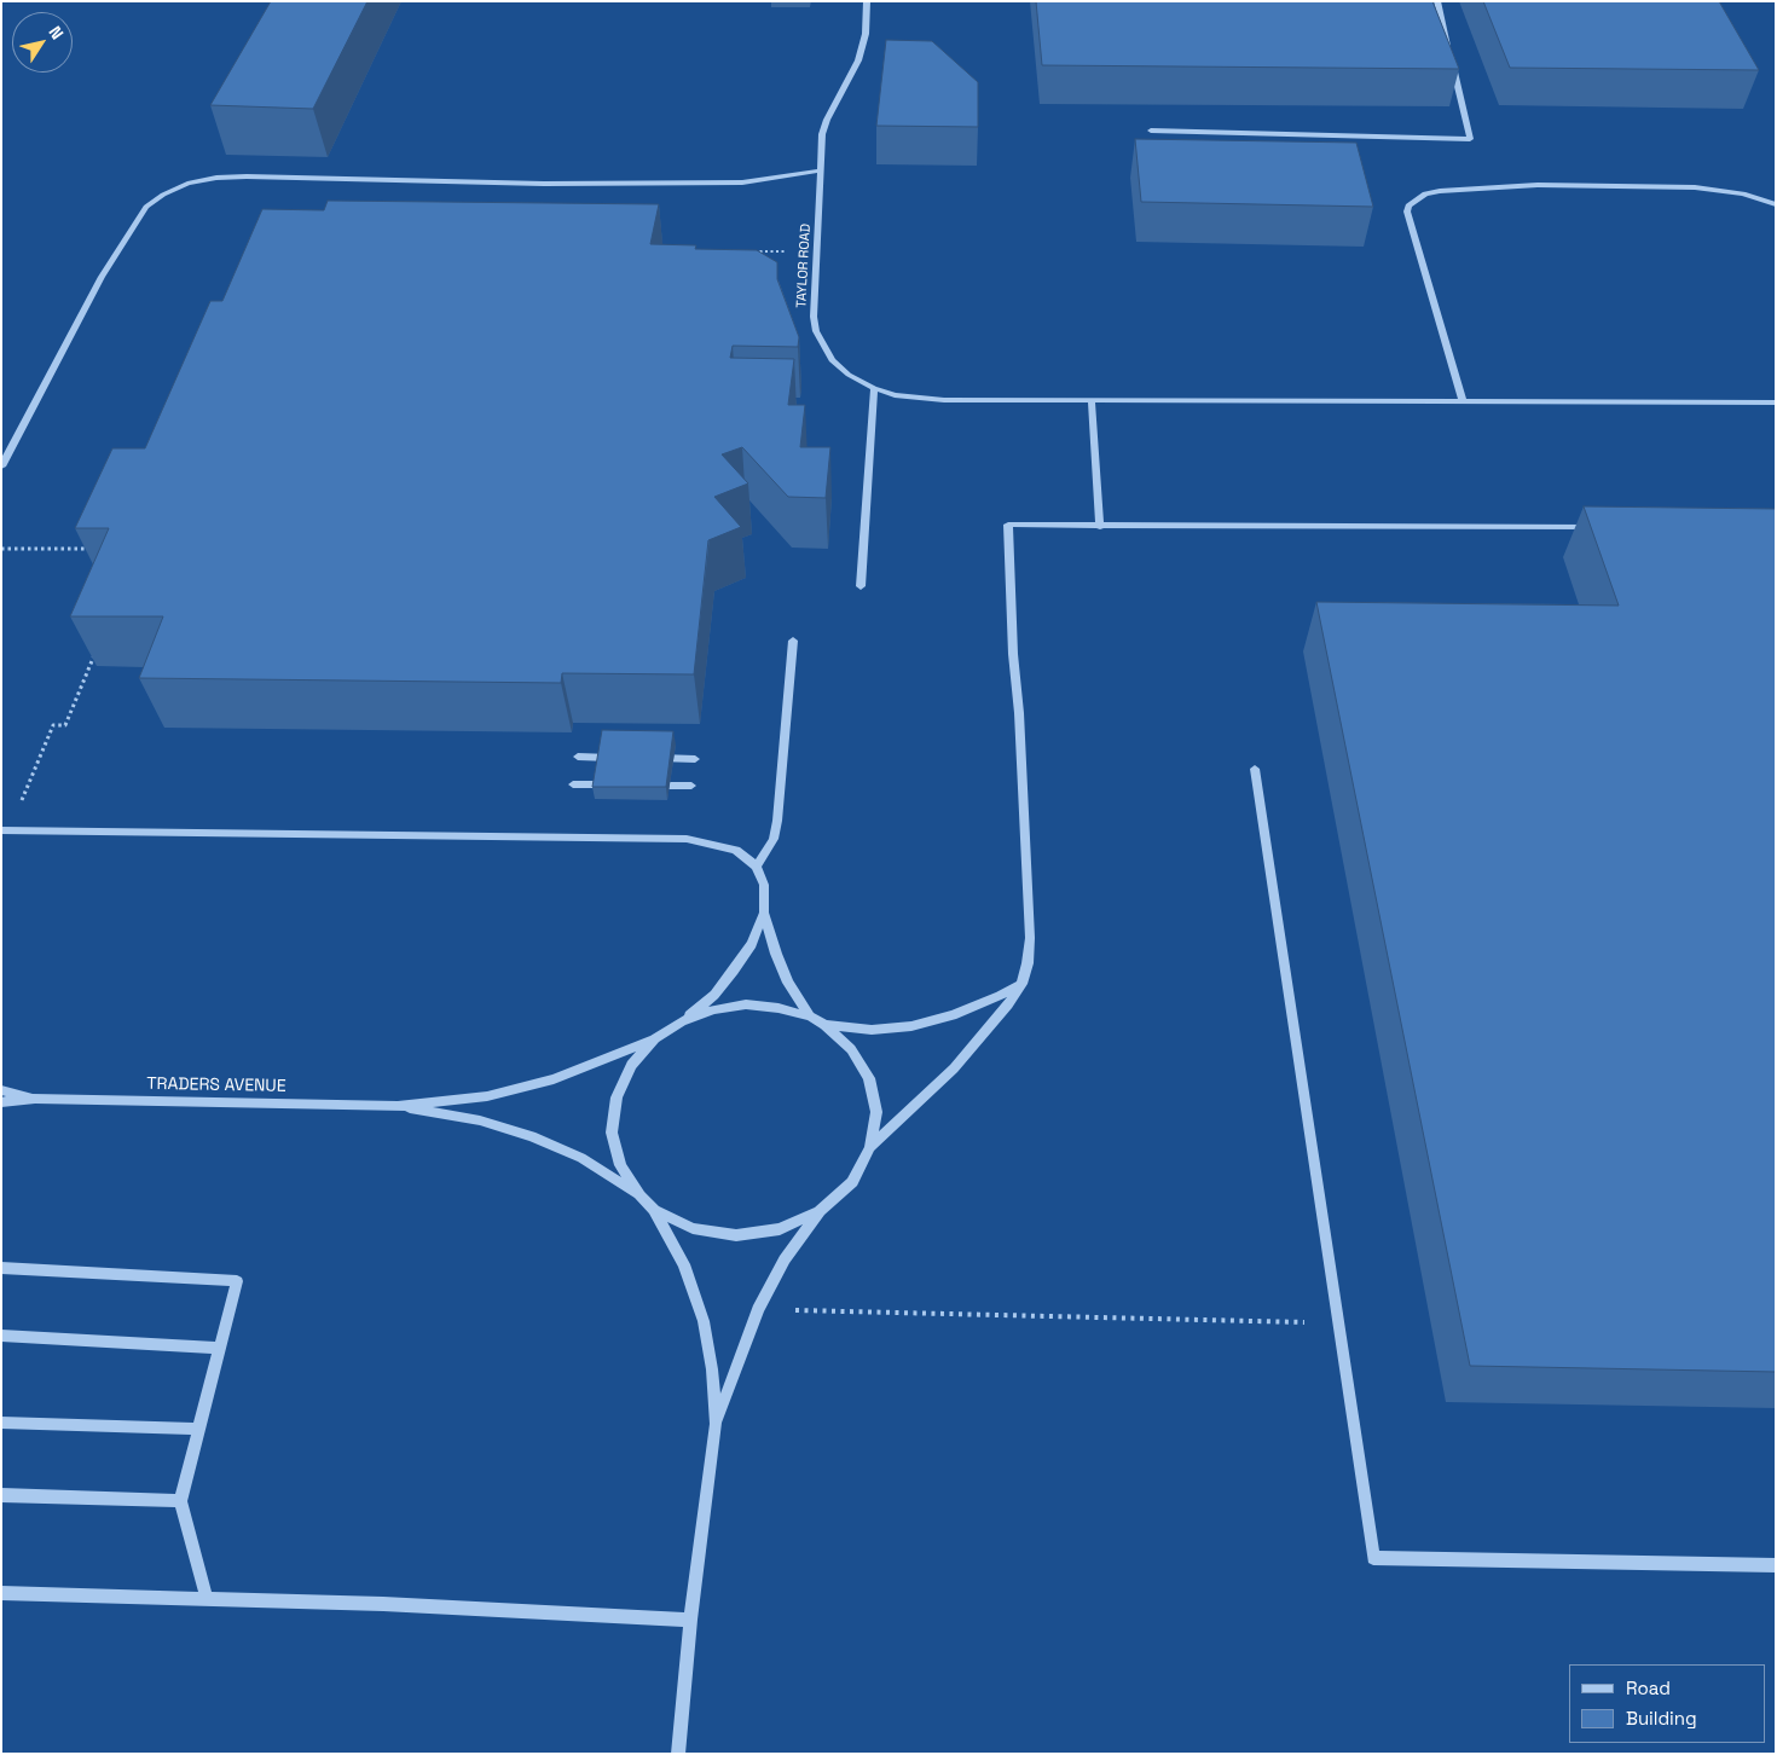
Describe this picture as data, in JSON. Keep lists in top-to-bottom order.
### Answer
{
  "streets": {
    "street": ["TAYLOR ROAD", "TRADERS AVENUE"]
  },
  "legend": ["Road", "Building"],
  "north": "top right"
}
